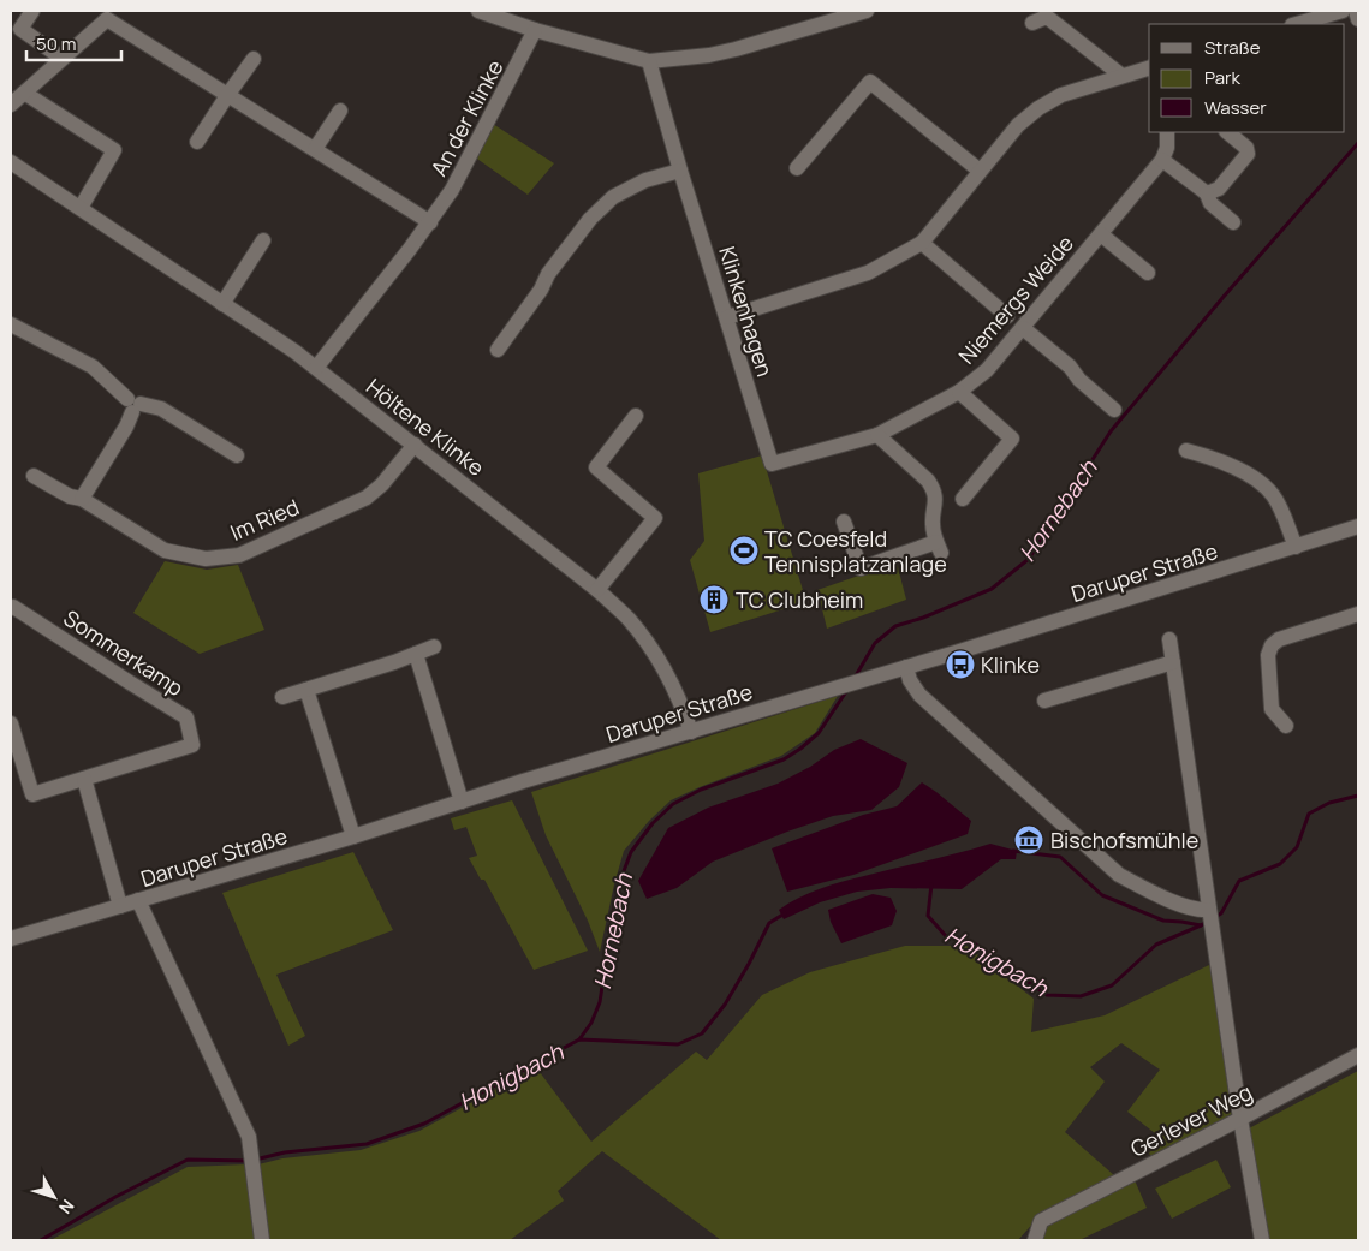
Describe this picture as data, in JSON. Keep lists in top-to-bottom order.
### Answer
{
  "streets": {
    "street": [
      "An der Klinke",
      "Niemergs Weide",
      "Klinkenhagen",
      "Höltene Klinke",
      "Im Ried",
      "Daruper Straße",
      "Sommerkamp",
      "Gerlever Weg"
    ]
  },
  "crossings": [
    ["An der Klinke", "Höltene Klinke"],
    ["Niemergs Weide", "Klinkenhagen"],
    ["Höltene Klinke", "Im Ried"],
    ["Höltene Klinke", "Daruper Straße"]
  ],
  "water": ["Hornebach", "Honigbach"],
  "places": {
    "sports": ["TC Coesfeld Tennisplatzanlage"],
    "building": ["TC Clubheim"],
    "bus stop": ["Klinke"],
    "museum": ["Bischofsmühle"]
  },
  "legend": ["Straße", "Park", "Wasser"],
  "scale_bar": "50 m",
  "north": "bottom right"
}
